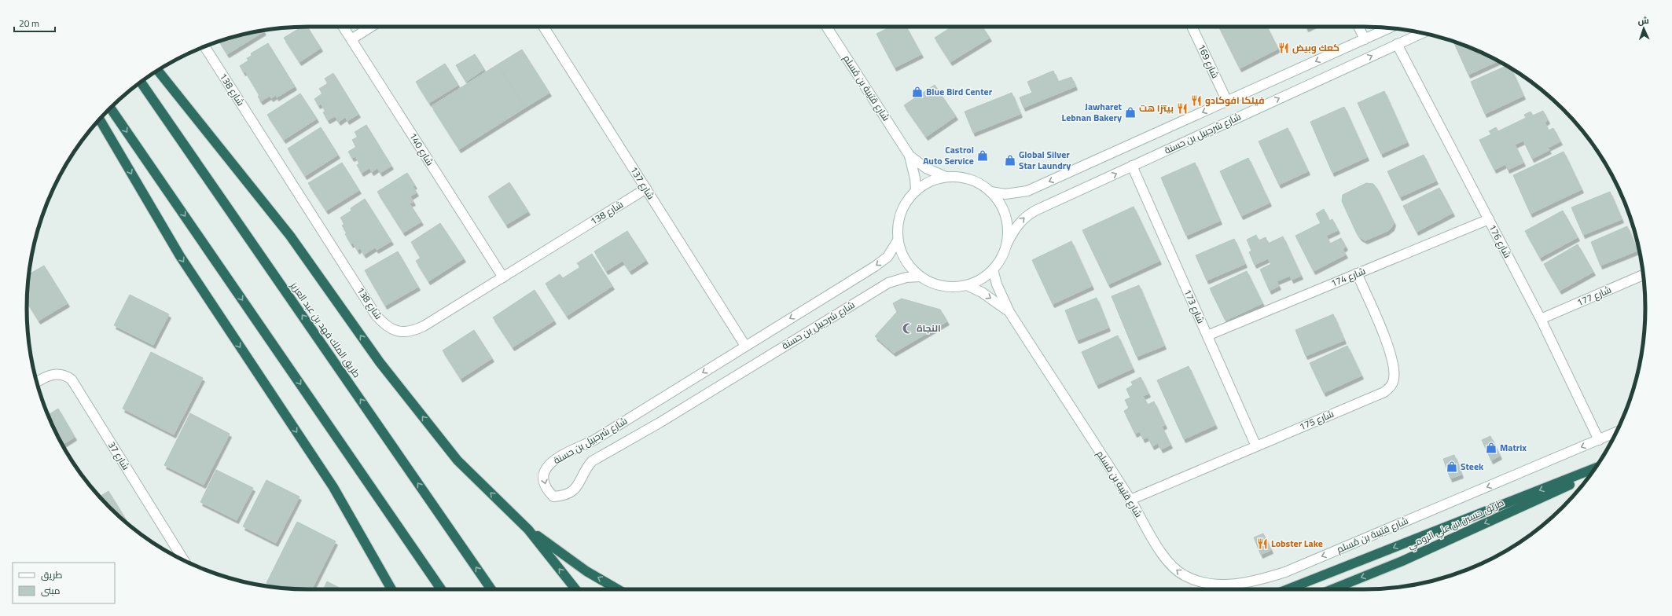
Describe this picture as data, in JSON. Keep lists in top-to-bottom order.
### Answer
{
  "streets": {
    "highway": ["طريق الملك فهد بن عبد العزيز", "طريق حسين بن علي الرومي"],
    "street": [
      "شارع 169",
      "شارع قتيبة بن مُسلم",
      "شارع 138",
      "شارع شرحبيل بن حسنة",
      "شارع 140",
      "شارع 137",
      "شارع 176",
      "شارع 174",
      "شارع 177",
      "شارع 173",
      "شارع 175",
      "شارع 37"
    ]
  },
  "crossings": [
    ["شارع 169", "شارع شرحبيل بن حسنة"],
    ["شارع قتيبة بن مُسلم", "شارع شرحبيل بن حسنة"],
    ["شارع قتيبة بن مُسلم", "شارع 176"],
    ["شارع قتيبة بن مُسلم", "شارع 175"],
    ["شارع 138", "شارع 140"],
    ["شارع 138", "شارع 137"],
    ["شارع شرحبيل بن حسنة", "شارع 137"],
    ["شارع شرحبيل بن حسنة", "شارع 176"],
    ["شارع شرحبيل بن حسنة", "شارع 173"],
    ["شارع 176", "شارع 174"],
    ["شارع 176", "شارع 177"],
    ["شارع 174", "شارع 173"],
    ["شارع 174", "شارع 175"],
    ["شارع 173", "شارع 175"]
  ],
  "places": {
    "restaurant": [
      "كعك وبيض",
      "فيلكا افوكادو",
      "بيتزا هت",
      "Lobster Lake"
    ],
    "shop": [
      "Blue Bird Center",
      "Jawharet Lebnan Bakery",
      "Castrol Auto Service",
      "Global Silver Star Laundry",
      "Matrix",
      "Steek"
    ],
    "mosque": ["النجاة"]
  },
  "legend": ["طريق", "مبنى"],
  "scale_bar": "20 m",
  "north": "top"
}
